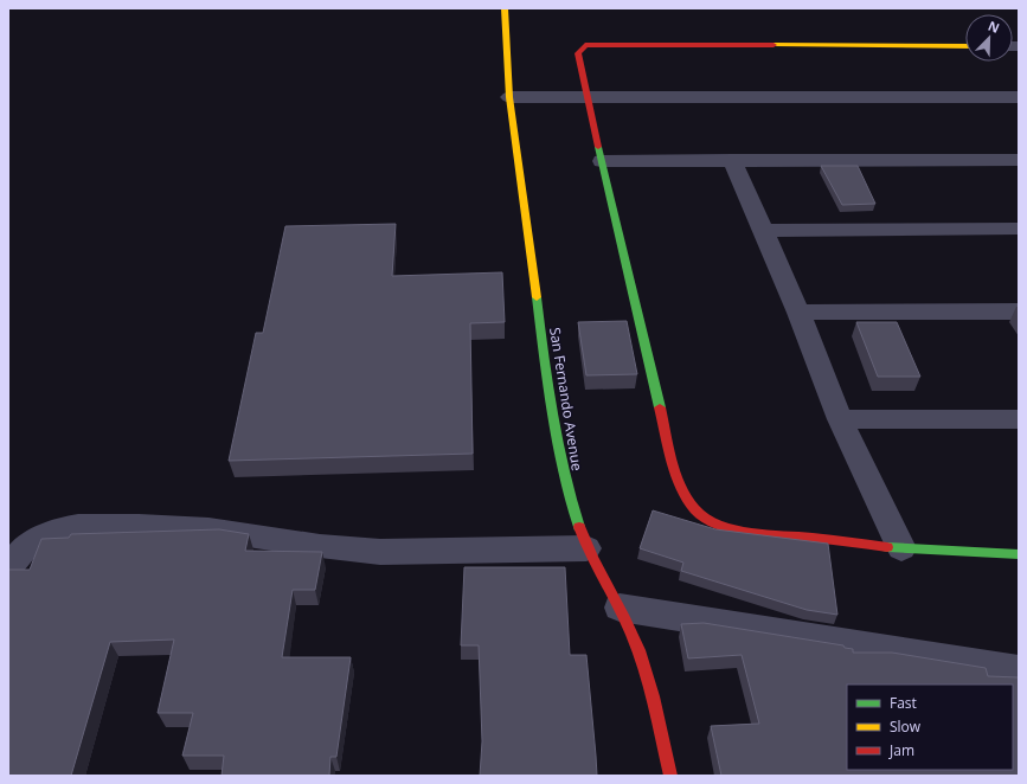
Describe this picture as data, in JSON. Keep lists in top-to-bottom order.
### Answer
{
  "streets": {
    "street": ["San Fernando Avenue"]
  },
  "legend": ["Fast", "Slow", "Jam"],
  "north": "top right"
}
